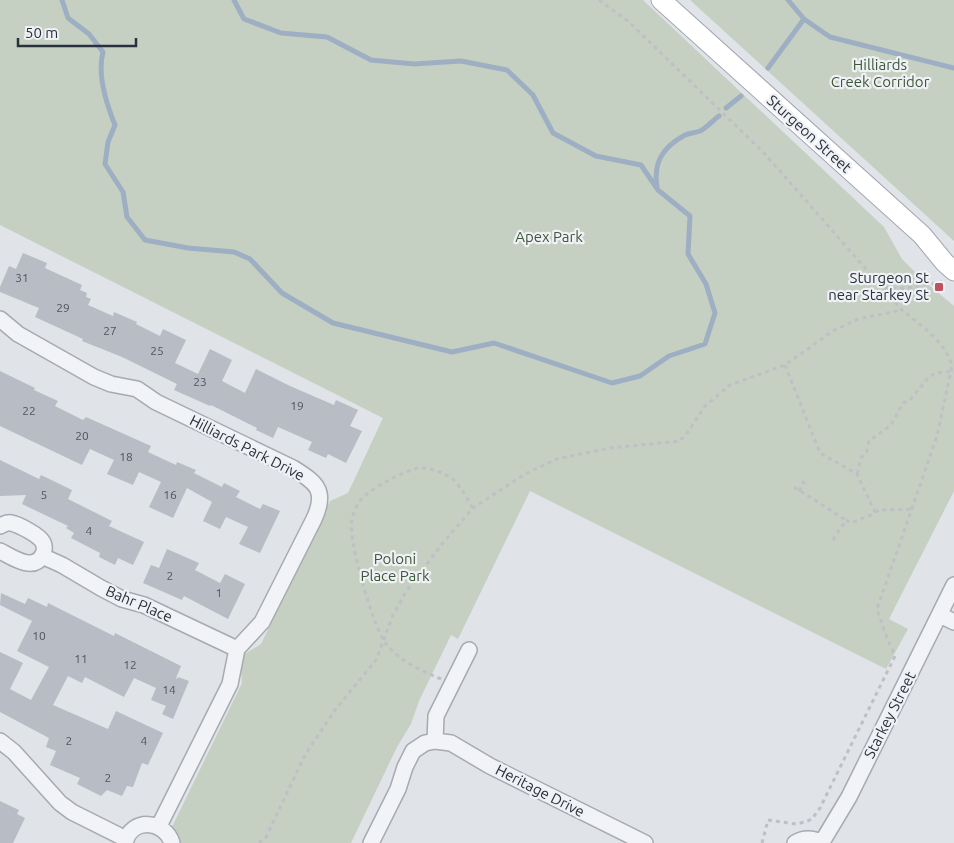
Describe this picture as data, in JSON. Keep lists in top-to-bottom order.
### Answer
{
  "streets": {
    "main road": ["Sturgeon Street"],
    "street": [
      "Hilliards Park Drive",
      "Bahr Place",
      "Starkey Street",
      "Heritage Drive"
    ]
  },
  "crossings": [
    ["Hilliards Park Drive", "Bahr Place"]
  ],
  "parks": ["Hilliards Creek Corridor", "Apex Park", "Poloni Place Park"],
  "places": {
    "transit": ["Sturgeon St near Starkey St"]
  },
  "house_numbers": [
    "31",
    "29",
    "27",
    "25",
    "23",
    "19",
    "22",
    "20",
    "18",
    "5",
    "16",
    "4",
    "2",
    "1",
    "10",
    "11",
    "12",
    "14",
    "2",
    "4",
    "2"
  ],
  "scale_bar": "50 m"
}
